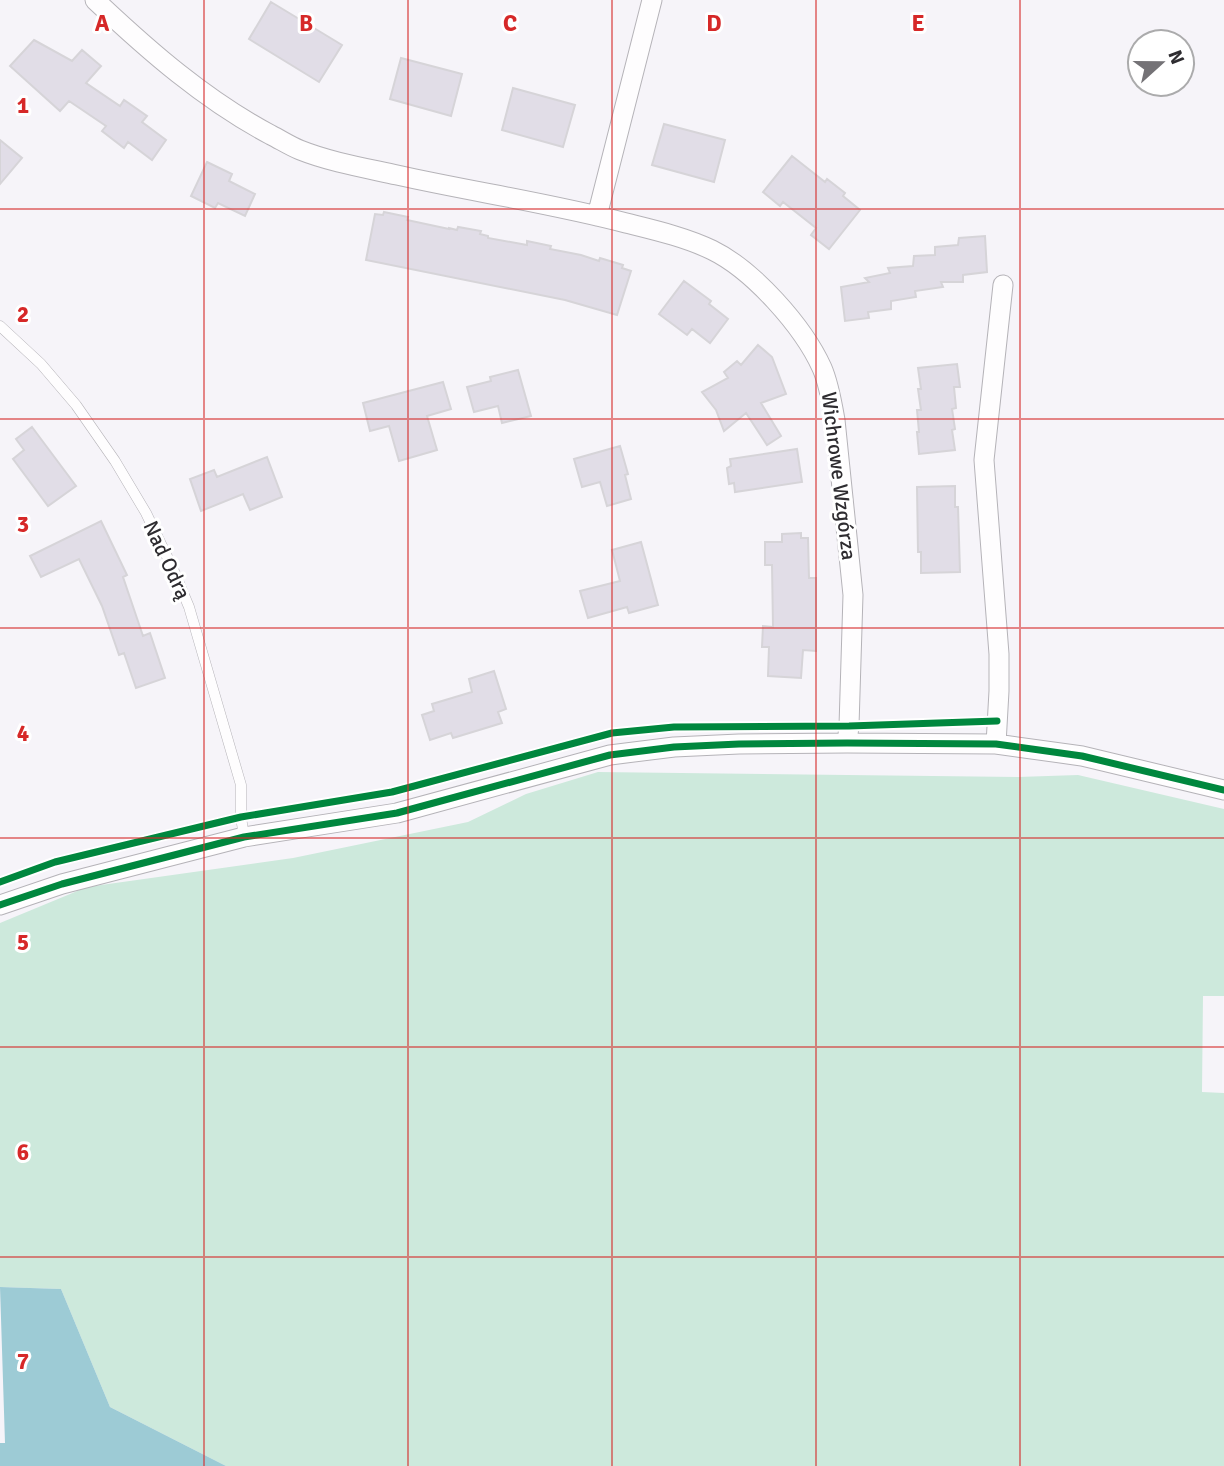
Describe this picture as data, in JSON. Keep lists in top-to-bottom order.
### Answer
{
  "streets": {
    "street": ["Wichrowe Wzgórza"],
    "lane": ["Nad Odrą"]
  },
  "north": "right",
  "grid": {
    "columns": [
      "A",
      "B",
      "C",
      "D",
      "E"
    ],
    "rows": [
      "1",
      "2",
      "3",
      "4",
      "5",
      "6",
      "7"
    ]
  }
}
